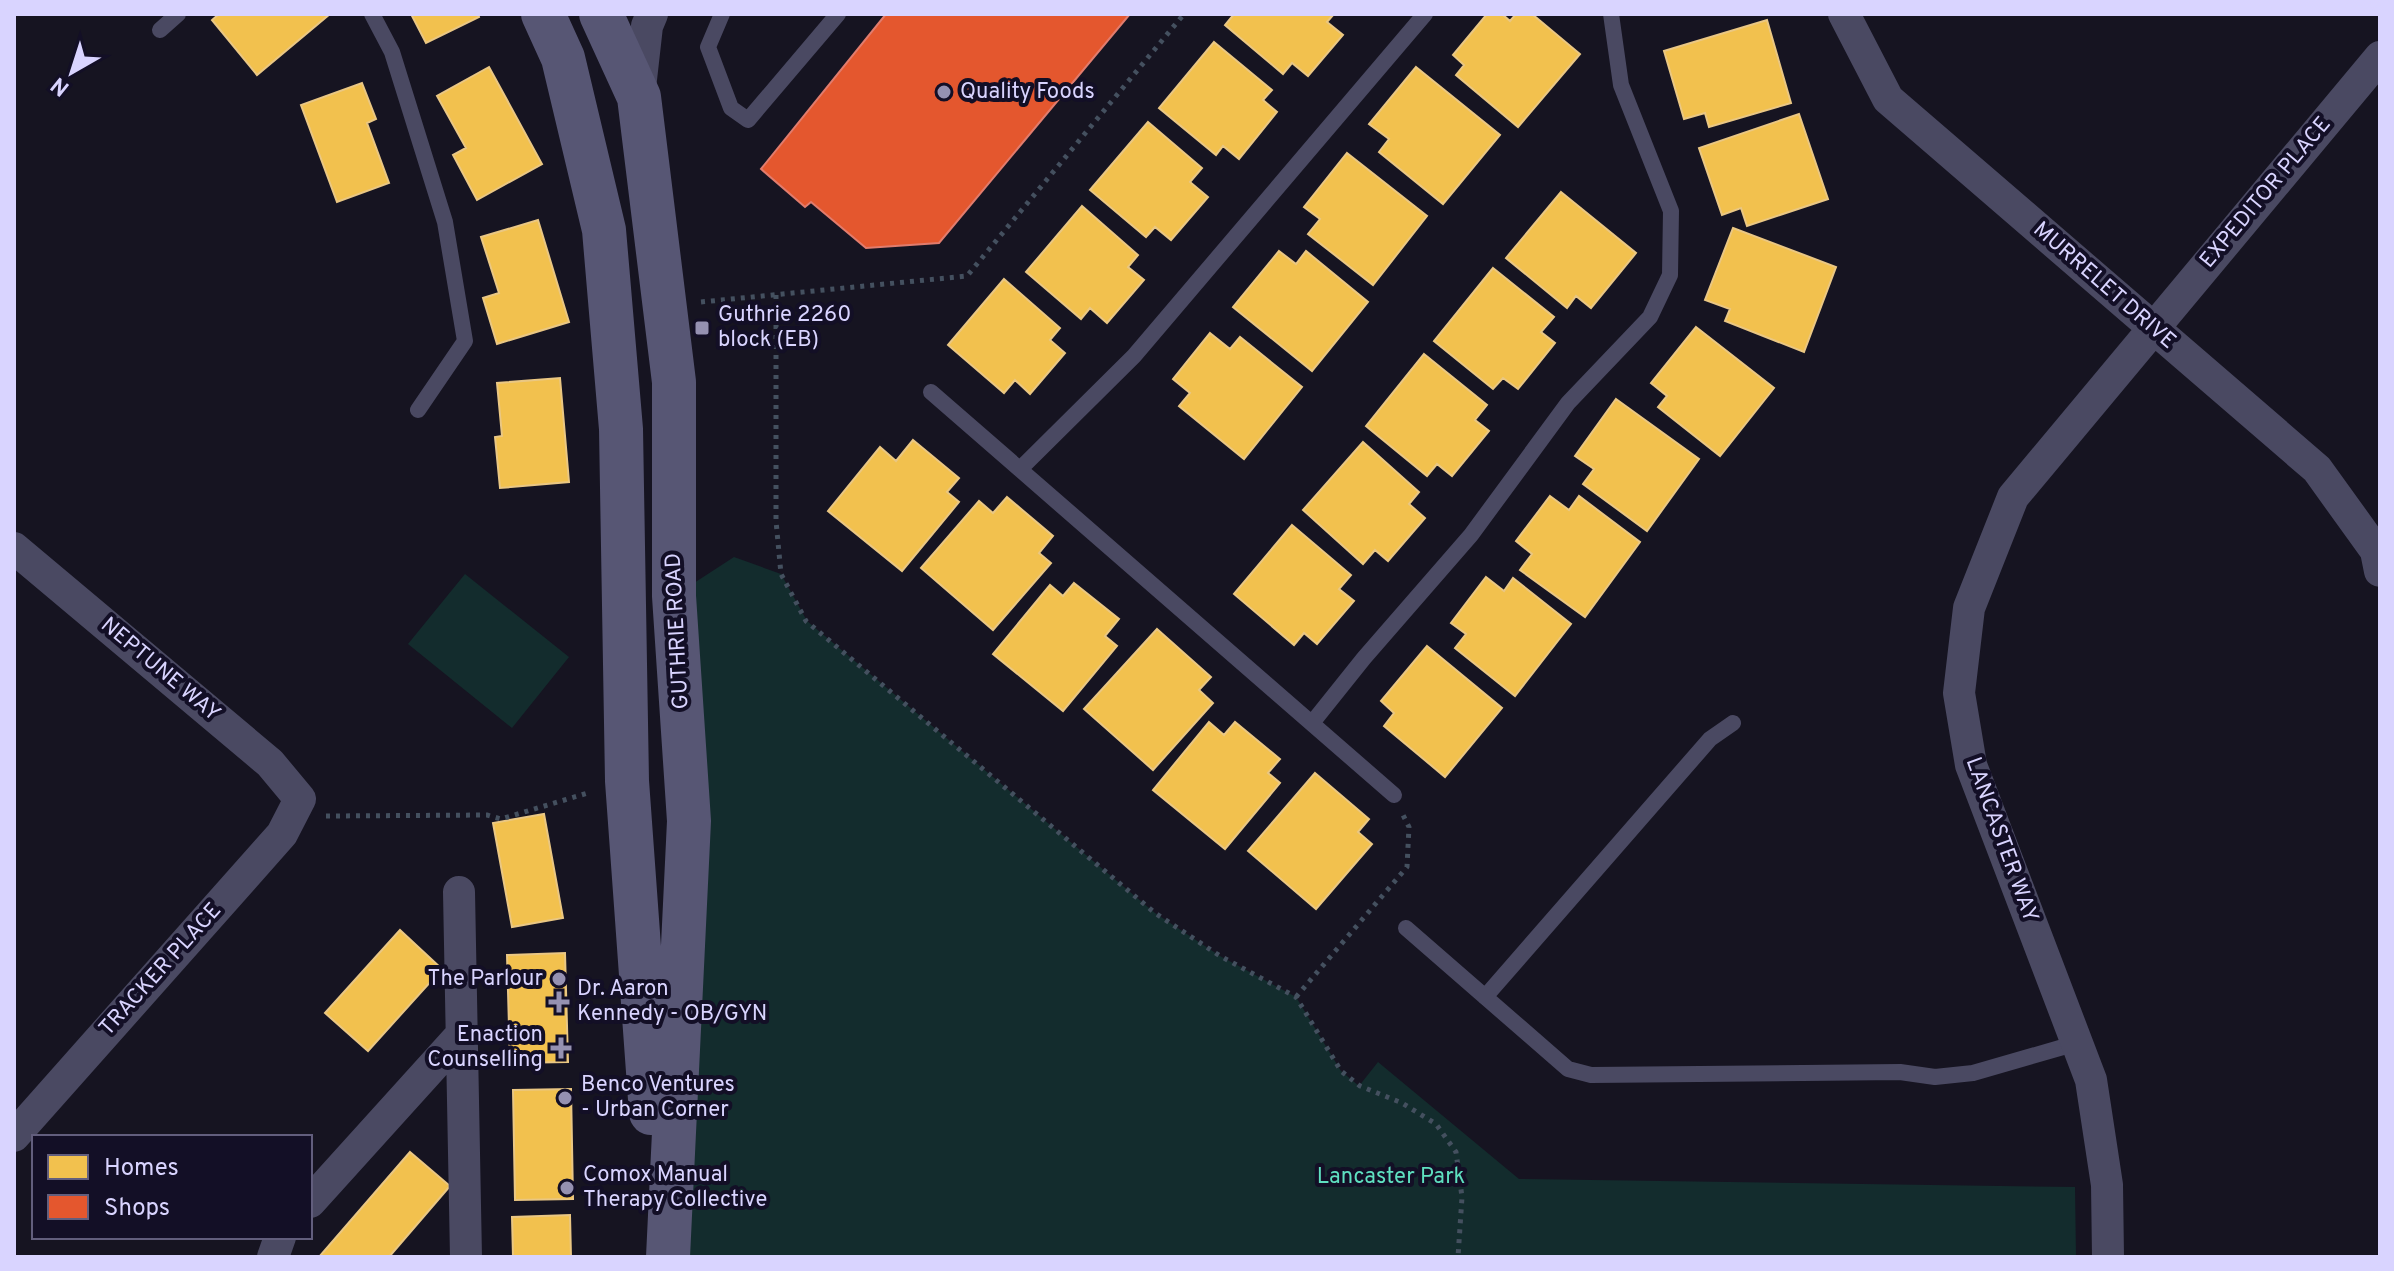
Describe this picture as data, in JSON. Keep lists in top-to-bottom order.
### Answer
{
  "streets": {
    "main road": ["GUTHRIE ROAD"],
    "street": [
      "EXPEDITOR PLACE",
      "MURRELET DRIVE",
      "NEPTUNE WAY",
      "LANCASTER WAY",
      "TRACKER PLACE"
    ]
  },
  "crossings": [
    ["EXPEDITOR PLACE", "MURRELET DRIVE"],
    ["EXPEDITOR PLACE", "LANCASTER WAY"],
    ["MURRELET DRIVE", "LANCASTER WAY"],
    ["NEPTUNE WAY", "TRACKER PLACE"]
  ],
  "parks": ["Lancaster Park"],
  "places": {
    "other": [
      "Quality Foods",
      "The Parlour",
      "Benco Ventures - Urban Corner",
      "Comox Manual Therapy Collective"
    ],
    "transit": ["Guthrie 2260 block (EB)"],
    "health": ["Dr. Aaron Kennedy - OB/GYN", "Enaction Counselling"]
  },
  "legend": ["Homes", "Shops"],
  "north": "bottom left"
}
